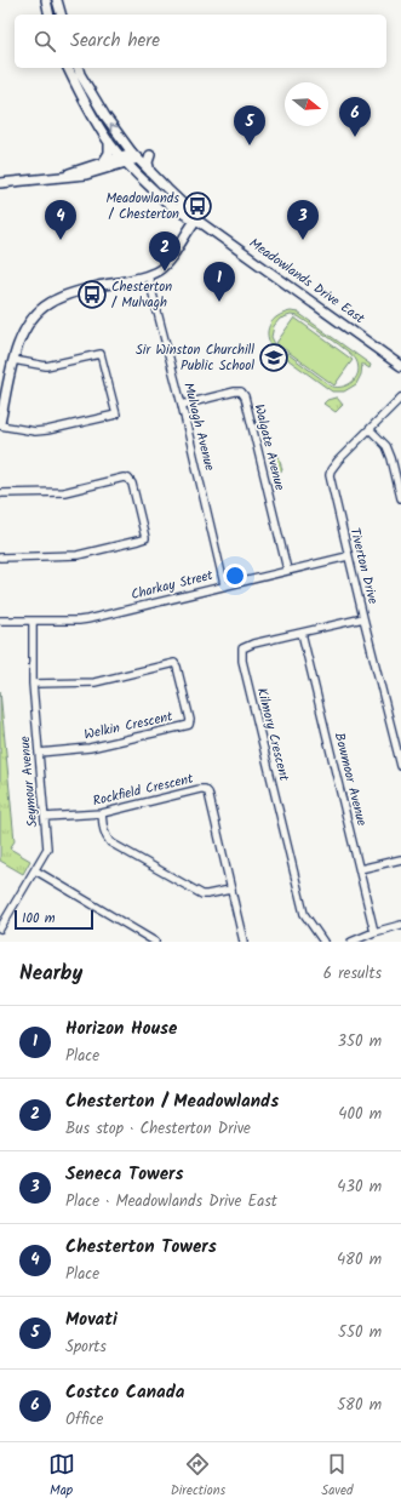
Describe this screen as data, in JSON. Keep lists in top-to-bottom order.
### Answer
{
  "streets": {
    "main road": ["Meadowlands Drive East"],
    "street": [
      "Mulvagh Avenue",
      "Walgate Avenue",
      "Tiverton Drive",
      "Charkay Street",
      "Welkin Crescent",
      "Kilmory Crescent",
      "Bowmoor Avenue",
      "Seymour Avenue",
      "Rockfield Crescent"
    ]
  },
  "crossings": [
    ["Mulvagh Avenue", "Walgate Avenue"],
    ["Mulvagh Avenue", "Charkay Street"],
    ["Walgate Avenue", "Charkay Street"],
    ["Tiverton Drive", "Charkay Street"],
    ["Tiverton Drive", "Kilmory Crescent"],
    ["Charkay Street", "Seymour Avenue"],
    ["Welkin Crescent", "Seymour Avenue"],
    ["Kilmory Crescent", "Bowmoor Avenue"],
    ["Seymour Avenue", "Rockfield Crescent"]
  ],
  "places": {
    "bus stop": ["Meadowlands / Chesterton", "Chesterton / Mulvagh"],
    "school or university": ["Sir Winston Churchill Public School"]
  },
  "scale_bar": "100 m",
  "north": "right",
  "page": {
    "search": "Search here",
    "pins": [
      "6",
      "5",
      "3",
      "4",
      "2",
      "1"
    ],
    "scale": "100 m",
    "heading": ["Nearby", "6 results"],
    "list": [
      {
        "mark": "1",
        "name": "Horizon House",
        "note": "Place",
        "value": "350 m"
      },
      {
        "mark": "2",
        "name": "Chesterton / Meadowlands",
        "note": "Bus stop · Chesterton Drive",
        "value": "400 m"
      },
      {
        "mark": "3",
        "name": "Seneca Towers",
        "note": "Place · Meadowlands Drive East",
        "value": "430 m"
      },
      {
        "mark": "4",
        "name": "Chesterton Towers",
        "note": "Place",
        "value": "480 m"
      },
      {
        "mark": "5",
        "name": "Movati",
        "note": "Sports",
        "value": "550 m"
      },
      {
        "mark": "6",
        "name": "Costco Canada",
        "note": "Office",
        "value": "580 m"
      }
    ],
    "nav": ["Map", "Directions", "Saved"]
  }
}
